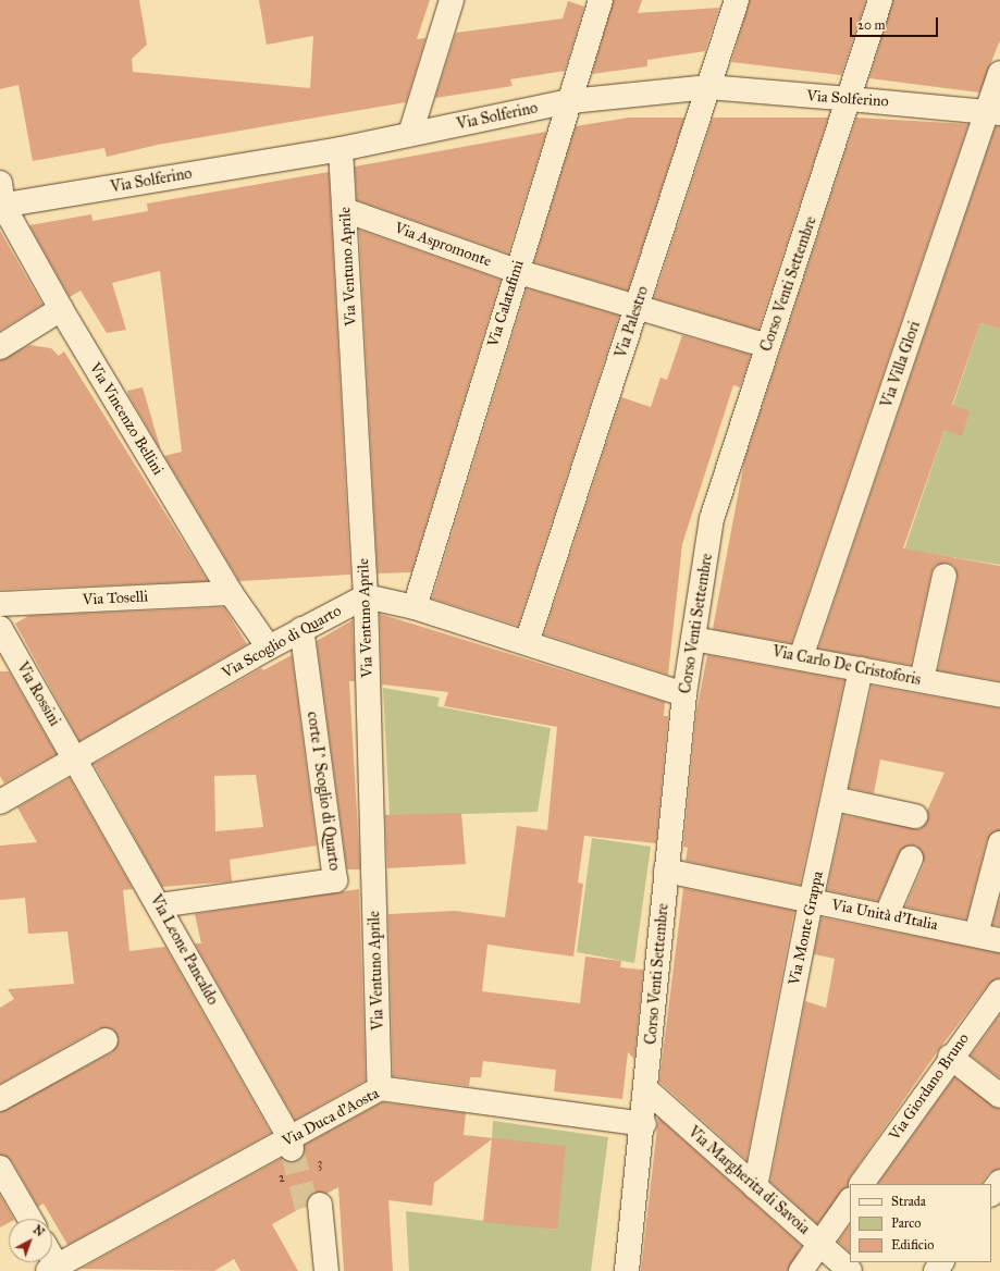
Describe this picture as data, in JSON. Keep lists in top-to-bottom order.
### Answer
{
  "streets": {
    "street": [
      "Via Solferino",
      "Via Aspromonte",
      "Via Ventuno Aprile",
      "Corso Venti Settembre",
      "Via Calatafimi",
      "Via Palestro",
      "Via Villa Glori",
      "Via Vincenzo Bellini",
      "Via Toselli",
      "Via Scoglio di Quarto",
      "Via Carlo De Cristoforis",
      "Via Rossini",
      "corte I^ Scoglio di Quarto",
      "Via Unità d'Italia",
      "Via Monte Grappa",
      "Via Leone Pancaldo",
      "Via Giordano Bruno",
      "Via Duca d'Aosta",
      "Via Margherita di Savoia"
    ]
  },
  "crossings": [
    ["Via Solferino", "Via Ventuno Aprile"],
    ["Via Solferino", "Corso Venti Settembre"],
    ["Via Solferino", "Via Calatafimi"],
    ["Via Solferino", "Via Palestro"],
    ["Via Solferino", "Via Villa Glori"],
    ["Via Solferino", "Via Vincenzo Bellini"],
    ["Via Aspromonte", "Via Ventuno Aprile"],
    ["Via Aspromonte", "Corso Venti Settembre"],
    ["Via Aspromonte", "Via Calatafimi"],
    ["Via Aspromonte", "Via Palestro"],
    ["Via Ventuno Aprile", "Via Scoglio di Quarto"],
    ["Via Ventuno Aprile", "Via Duca d'Aosta"],
    ["Corso Venti Settembre", "Via Carlo De Cristoforis"],
    ["Corso Venti Settembre", "Via Unità d'Italia"],
    ["Corso Venti Settembre", "Via Duca d'Aosta"],
    ["Corso Venti Settembre", "Via Margherita di Savoia"],
    ["Via Villa Glori", "Via Carlo De Cristoforis"],
    ["Via Vincenzo Bellini", "Via Toselli"],
    ["Via Vincenzo Bellini", "Via Scoglio di Quarto"],
    ["Via Scoglio di Quarto", "Via Rossini"],
    ["Via Scoglio di Quarto", "corte I^ Scoglio di Quarto"],
    ["Via Scoglio di Quarto", "Via Leone Pancaldo"],
    ["Via Carlo De Cristoforis", "Via Monte Grappa"],
    ["Via Rossini", "Via Leone Pancaldo"],
    ["corte I^ Scoglio di Quarto", "Via Leone Pancaldo"],
    ["Via Unità d'Italia", "Via Monte Grappa"],
    ["Via Monte Grappa", "Via Margherita di Savoia"],
    ["Via Leone Pancaldo", "Via Duca d'Aosta"]
  ],
  "house_numbers": ["3", "2"],
  "legend": ["Strada", "Parco", "Edificio"],
  "scale_bar": "20 m",
  "north": "top right"
}
